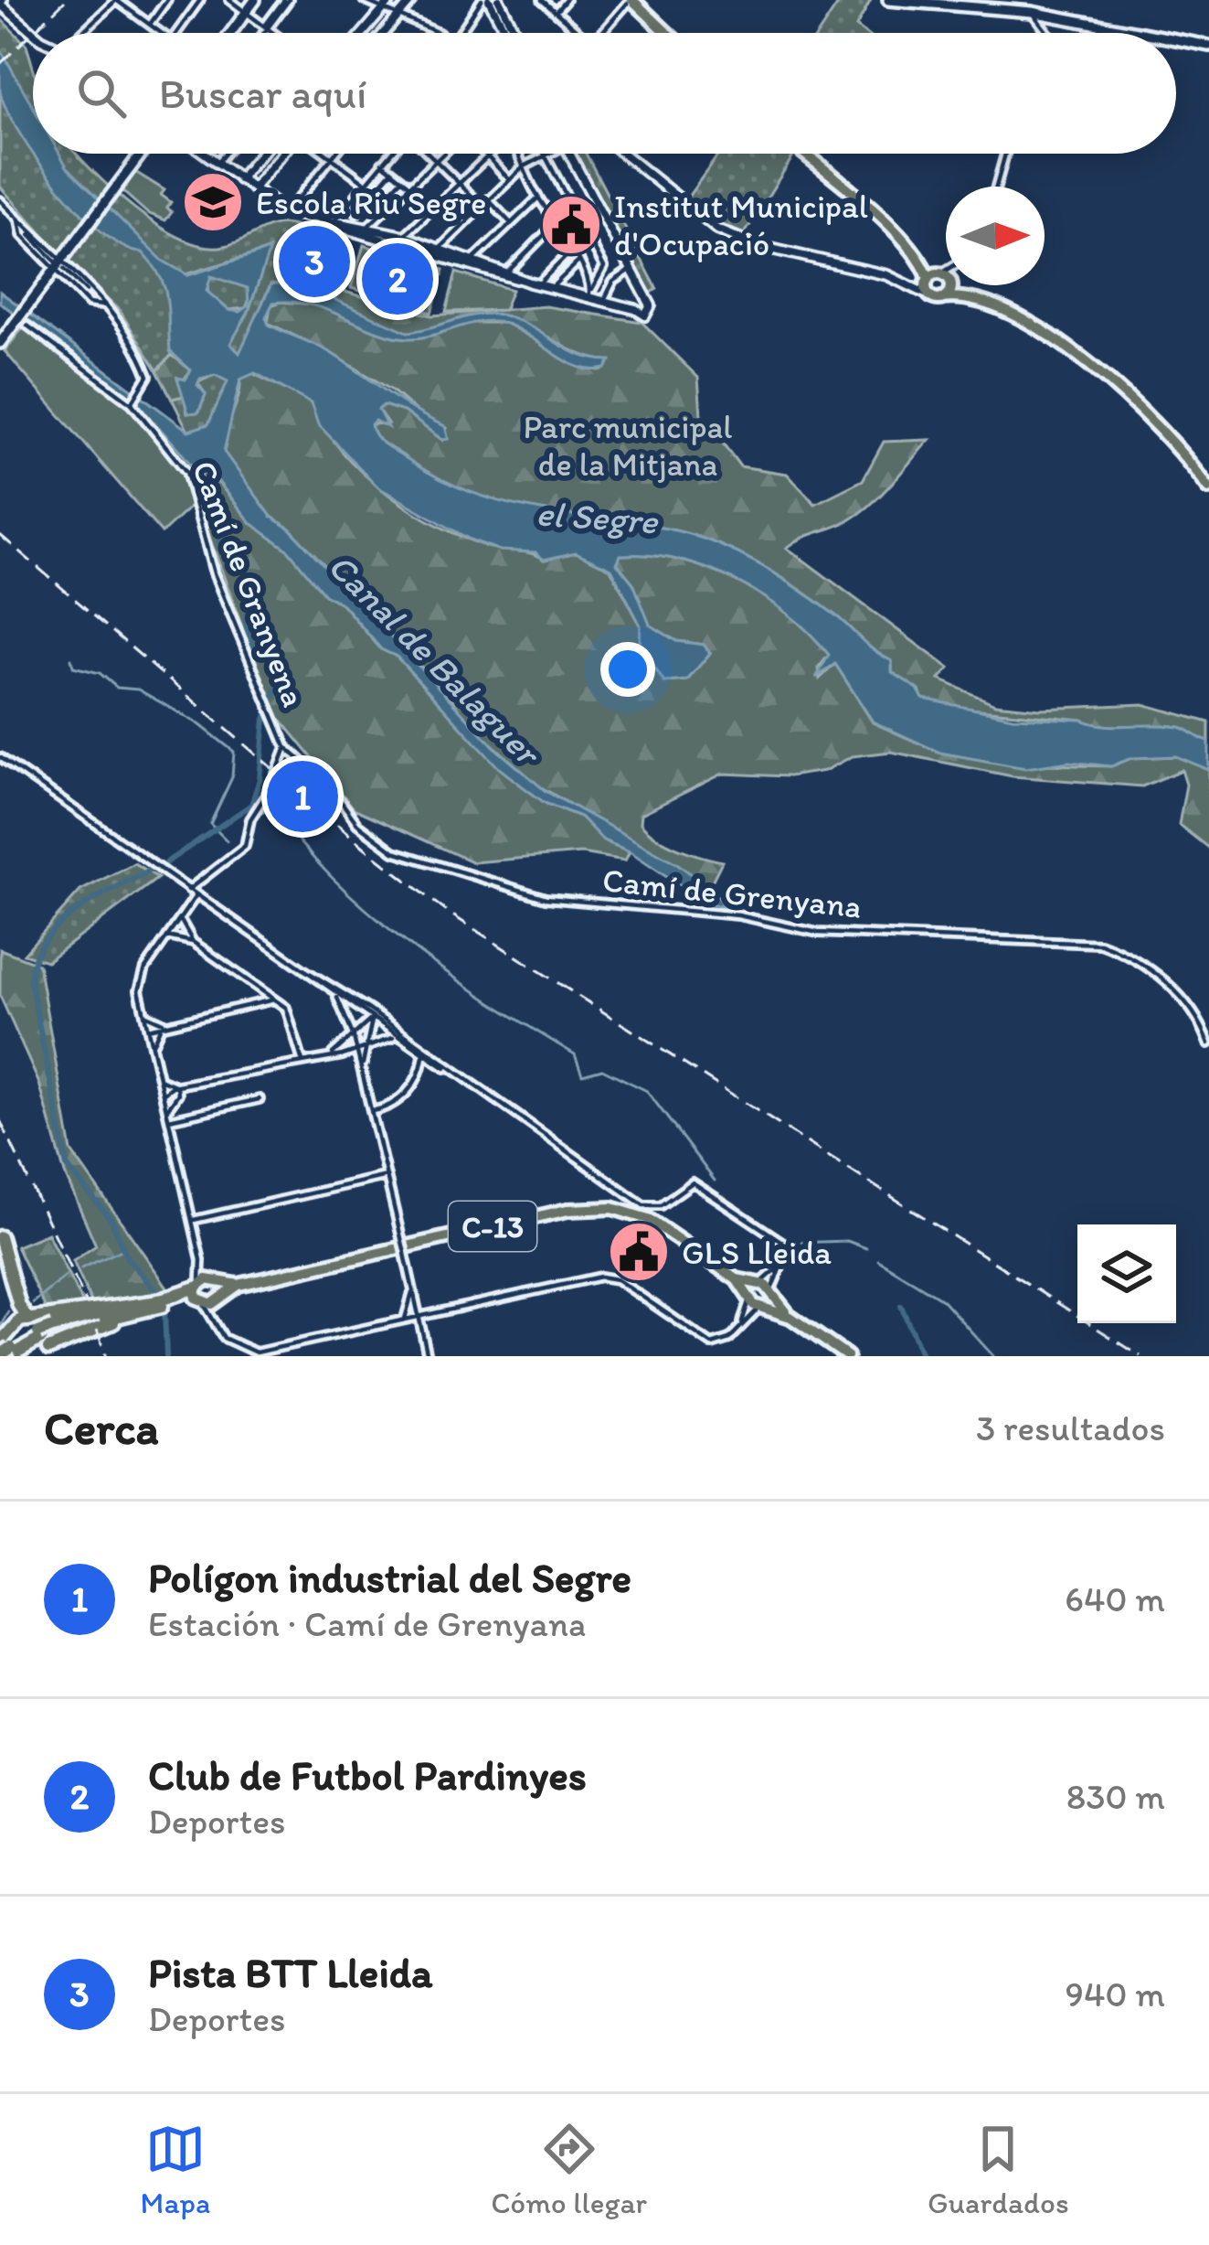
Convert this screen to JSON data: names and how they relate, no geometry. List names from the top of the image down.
{
  "streets": {
    "main road": ["C-13"],
    "street": ["Camí de Granyena", "Camí de Grenyana"]
  },
  "crossings": [
    ["Camí de Granyena", "Camí de Grenyana"]
  ],
  "water": ["el Segre", "Canal de Balaguer"],
  "parks": ["Parc municipal de la Mitjana"],
  "places": {
    "school or university": ["Escola Riu Segre"],
    "public building": ["Institut Municipal d'Ocupació", "GLS Lleida"]
  },
  "north": "right",
  "page": {
    "search": "Buscar aquí",
    "pins": ["3", "2", "1"],
    "heading": ["Cerca", "3 resultados"],
    "list": [
      {
        "mark": "1",
        "name": "Polígon industrial del Segre",
        "note": "Estación · Camí de Grenyana",
        "value": "640 m"
      },
      {
        "mark": "2",
        "name": "Club de Futbol Pardinyes",
        "note": "Deportes",
        "value": "830 m"
      },
      {
        "mark": "3",
        "name": "Pista BTT Lleida",
        "note": "Deportes",
        "value": "940 m"
      }
    ],
    "nav": ["Mapa", "Cómo llegar", "Guardados"]
  }
}
